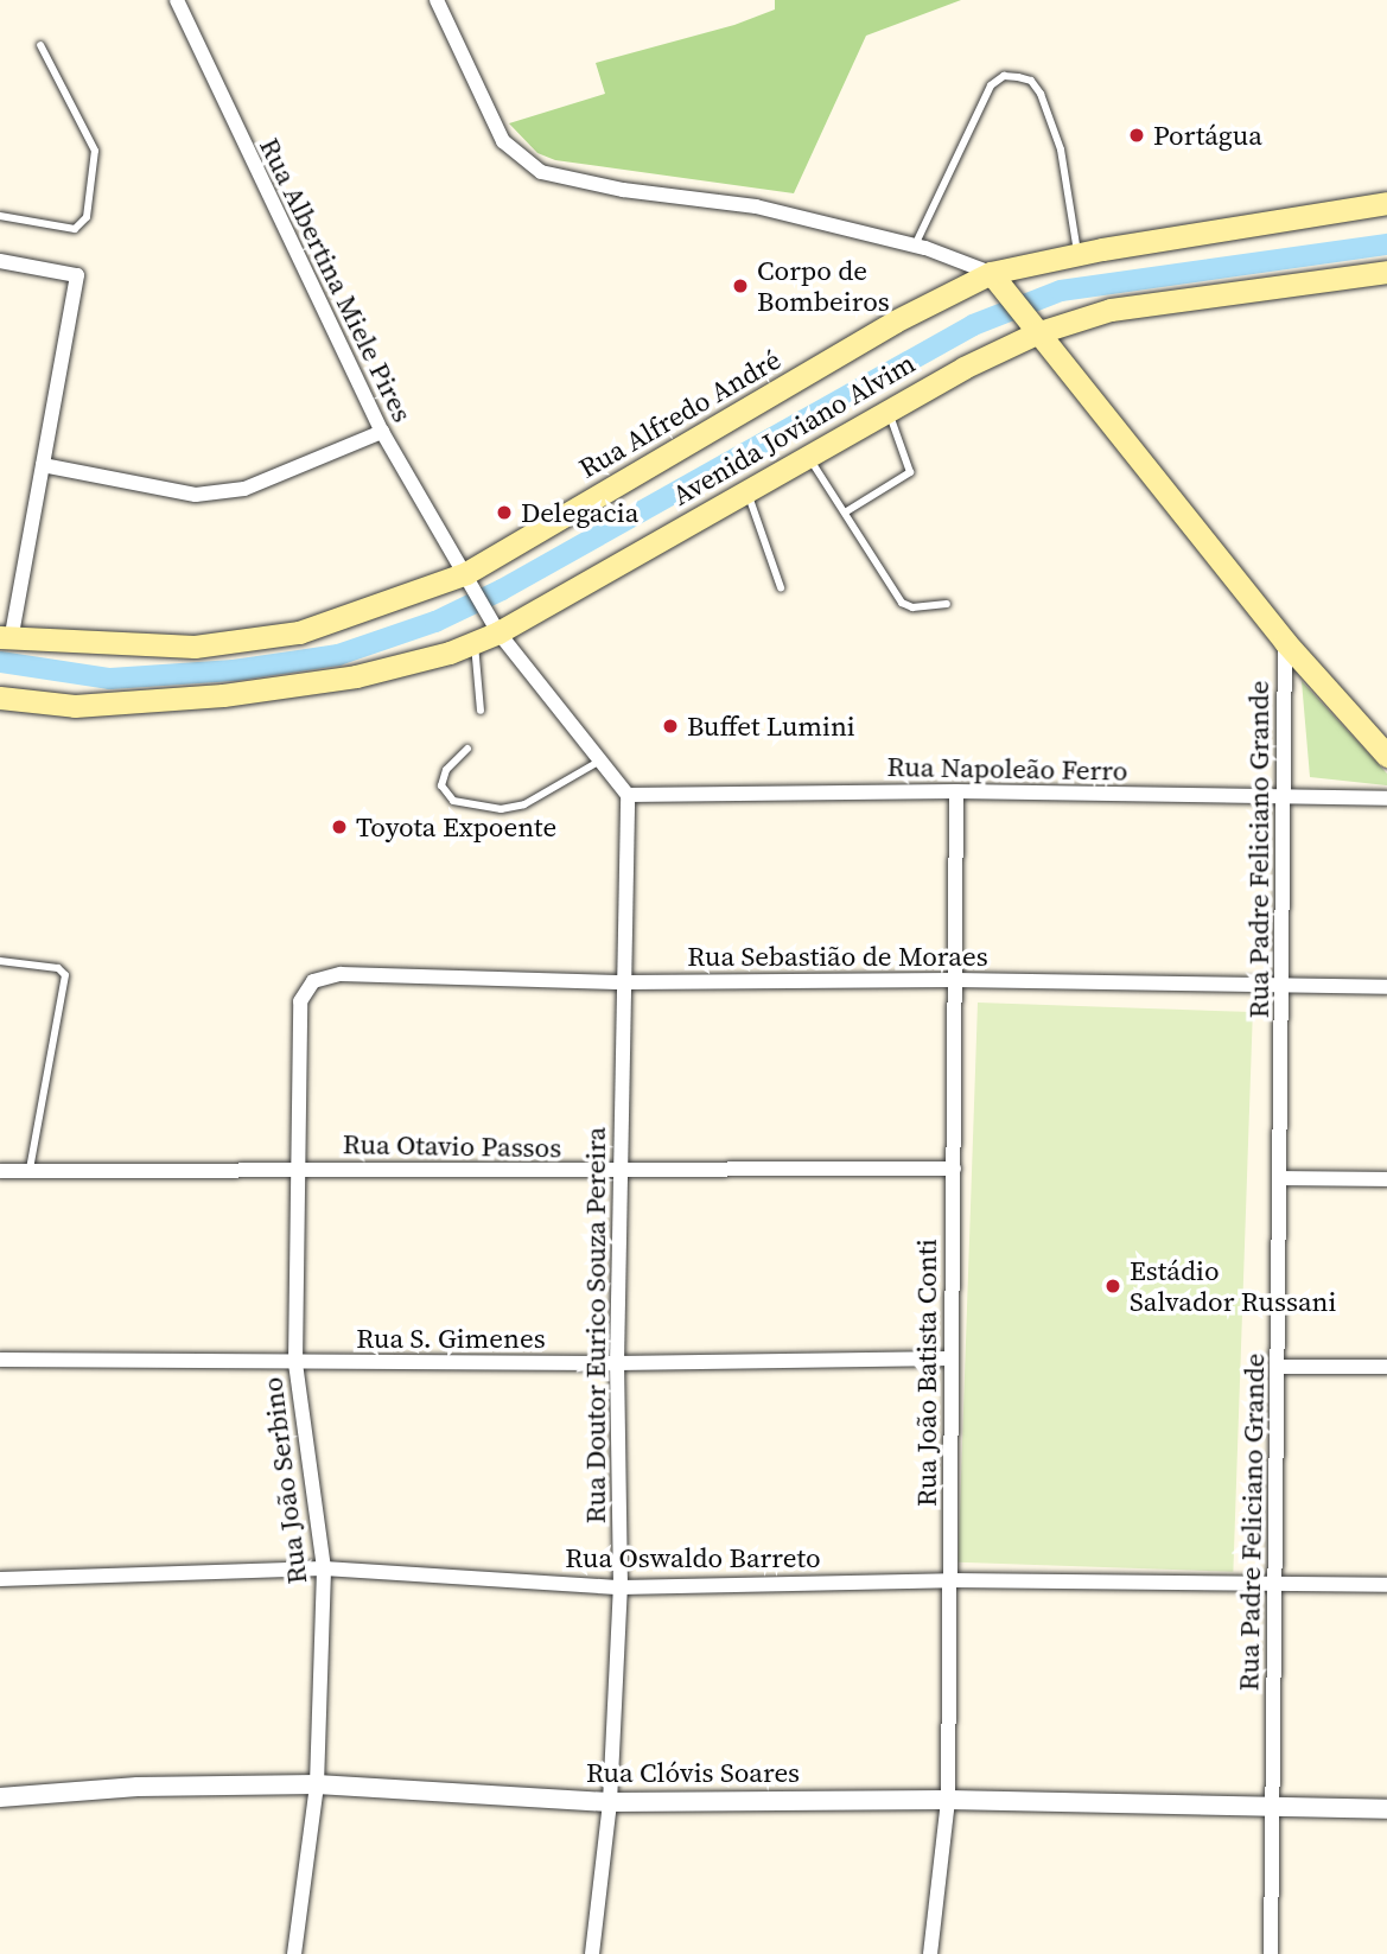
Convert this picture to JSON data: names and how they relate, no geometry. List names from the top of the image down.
{
  "streets": {
    "main road": ["Rua Alfredo André", "Avenida Joviano Alvim"],
    "street": [
      "Rua Albertina Miele Pires",
      "Rua Napoleão Ferro",
      "Rua Padre Feliciano Grande",
      "Rua Sebastião de Moraes",
      "Rua Otavio Passos",
      "Rua Doutor Eurico Souza Pereira",
      "Rua S. Gimenes",
      "Rua João Batista Conti",
      "Rua João Serbino",
      "Rua Oswaldo Barreto",
      "Rua Clóvis Soares"
    ]
  },
  "crossings": [
    ["Rua Albertina Miele Pires", "Rua Alfredo André"],
    ["Rua Albertina Miele Pires", "Avenida Joviano Alvim"],
    ["Rua Albertina Miele Pires", "Rua Napoleão Ferro"],
    ["Rua Albertina Miele Pires", "Rua Doutor Eurico Souza Pereira"],
    ["Rua Napoleão Ferro", "Rua Padre Feliciano Grande"],
    ["Rua Napoleão Ferro", "Rua Doutor Eurico Souza Pereira"],
    ["Rua Napoleão Ferro", "Rua João Batista Conti"],
    ["Rua Padre Feliciano Grande", "Rua Sebastião de Moraes"],
    ["Rua Padre Feliciano Grande", "Rua Oswaldo Barreto"],
    ["Rua Padre Feliciano Grande", "Rua Clóvis Soares"],
    ["Rua Sebastião de Moraes", "Rua Doutor Eurico Souza Pereira"],
    ["Rua Sebastião de Moraes", "Rua João Batista Conti"],
    ["Rua Sebastião de Moraes", "Rua João Serbino"],
    ["Rua Otavio Passos", "Rua Doutor Eurico Souza Pereira"],
    ["Rua Otavio Passos", "Rua João Batista Conti"],
    ["Rua Otavio Passos", "Rua João Serbino"],
    ["Rua Doutor Eurico Souza Pereira", "Rua S. Gimenes"],
    ["Rua Doutor Eurico Souza Pereira", "Rua Oswaldo Barreto"],
    ["Rua Doutor Eurico Souza Pereira", "Rua Clóvis Soares"],
    ["Rua S. Gimenes", "Rua João Batista Conti"],
    ["Rua S. Gimenes", "Rua João Serbino"],
    ["Rua João Batista Conti", "Rua Oswaldo Barreto"],
    ["Rua João Batista Conti", "Rua Clóvis Soares"],
    ["Rua João Serbino", "Rua Oswaldo Barreto"],
    ["Rua João Serbino", "Rua Clóvis Soares"]
  ],
  "places": [
    "Portágua",
    "Corpo de Bombeiros",
    "Delegacia",
    "Buffet Lumini",
    "Toyota Expoente",
    "Estádio Salvador Russani"
  ]
}
